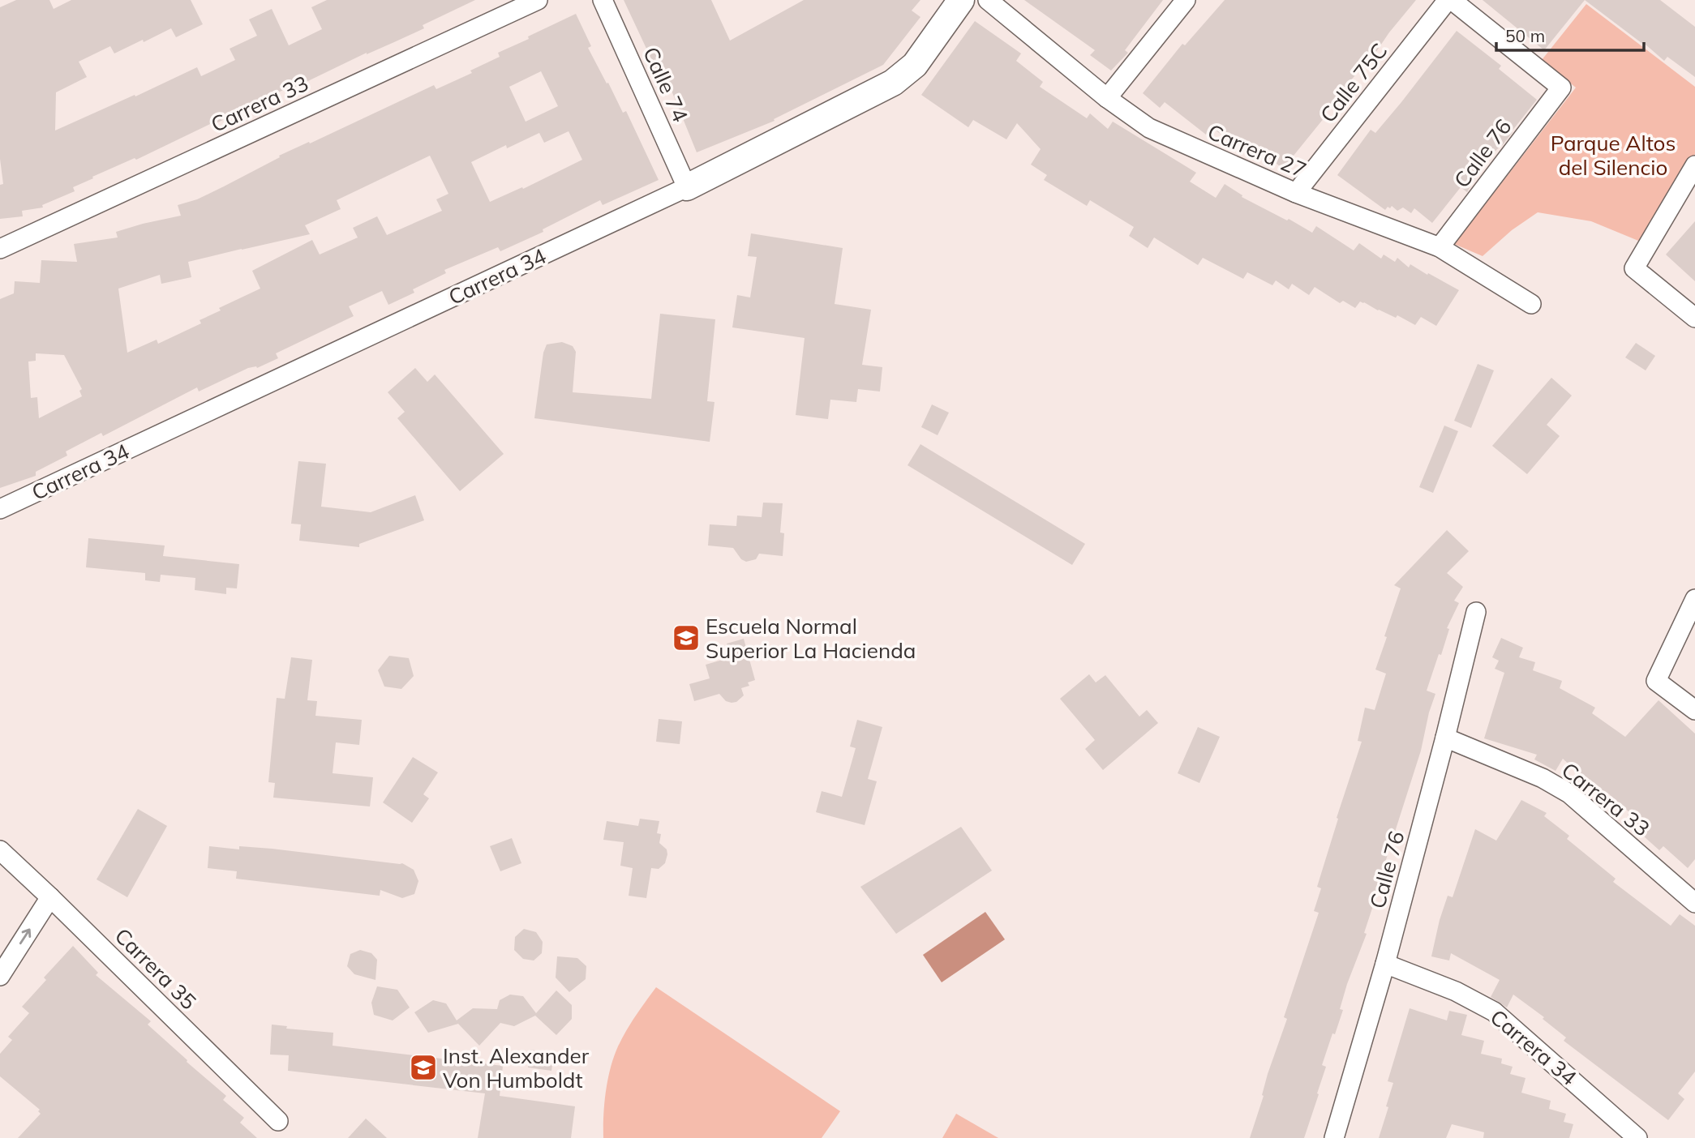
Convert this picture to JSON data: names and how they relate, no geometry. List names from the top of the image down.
{
  "streets": {
    "street": [
      "Calle 75C",
      "Calle 74",
      "Carrera 33",
      "Carrera 27",
      "Calle 76",
      "Carrera 34",
      "Carrera 35"
    ]
  },
  "crossings": [
    ["Calle 75C", "Carrera 27"],
    ["Calle 74", "Carrera 34"],
    ["Carrera 33", "Calle 76"],
    ["Carrera 27", "Calle 76"],
    ["Calle 76", "Carrera 34"]
  ],
  "parks": ["Parque Altos del Silencio"],
  "places": {
    "school or university": ["Escuela Normal Superior La Hacienda", "Inst. Alexander Von Humboldt"]
  },
  "scale_bar": "50 m"
}
